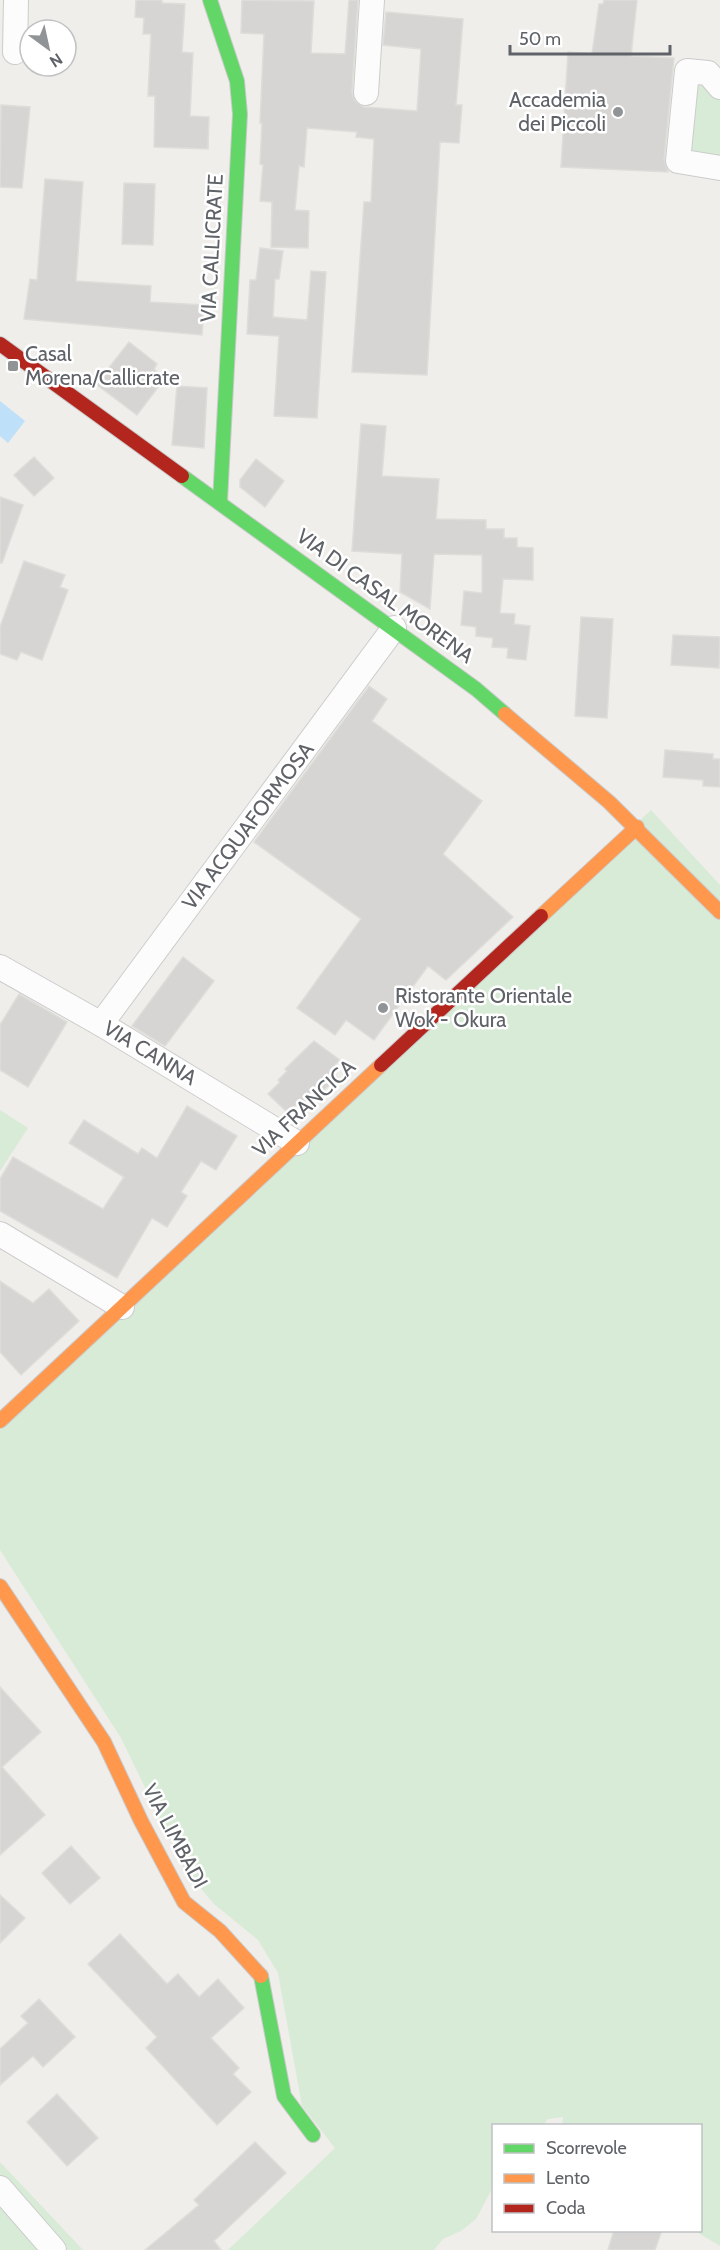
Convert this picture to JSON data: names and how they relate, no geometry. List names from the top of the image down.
{
  "streets": {
    "street": [
      "VIA CALLICRATE",
      "VIA DI CASAL MORENA",
      "VIA ACQUAFORMOSA",
      "VIA CANNA",
      "VIA FRANCICA",
      "VIA LIMBADI"
    ]
  },
  "crossings": [
    ["VIA CALLICRATE", "VIA DI CASAL MORENA"],
    ["VIA DI CASAL MORENA", "VIA ACQUAFORMOSA"],
    ["VIA DI CASAL MORENA", "VIA FRANCICA"],
    ["VIA ACQUAFORMOSA", "VIA CANNA"],
    ["VIA CANNA", "VIA FRANCICA"]
  ],
  "places": {
    "other": ["Accademia dei Piccoli", "Ristorante Orientale Wok - Okura"],
    "transit": ["Casal Morena/Callicrate"]
  },
  "legend": ["Scorrevole", "Lento", "Coda"],
  "scale_bar": "50 m",
  "north": "bottom right"
}
